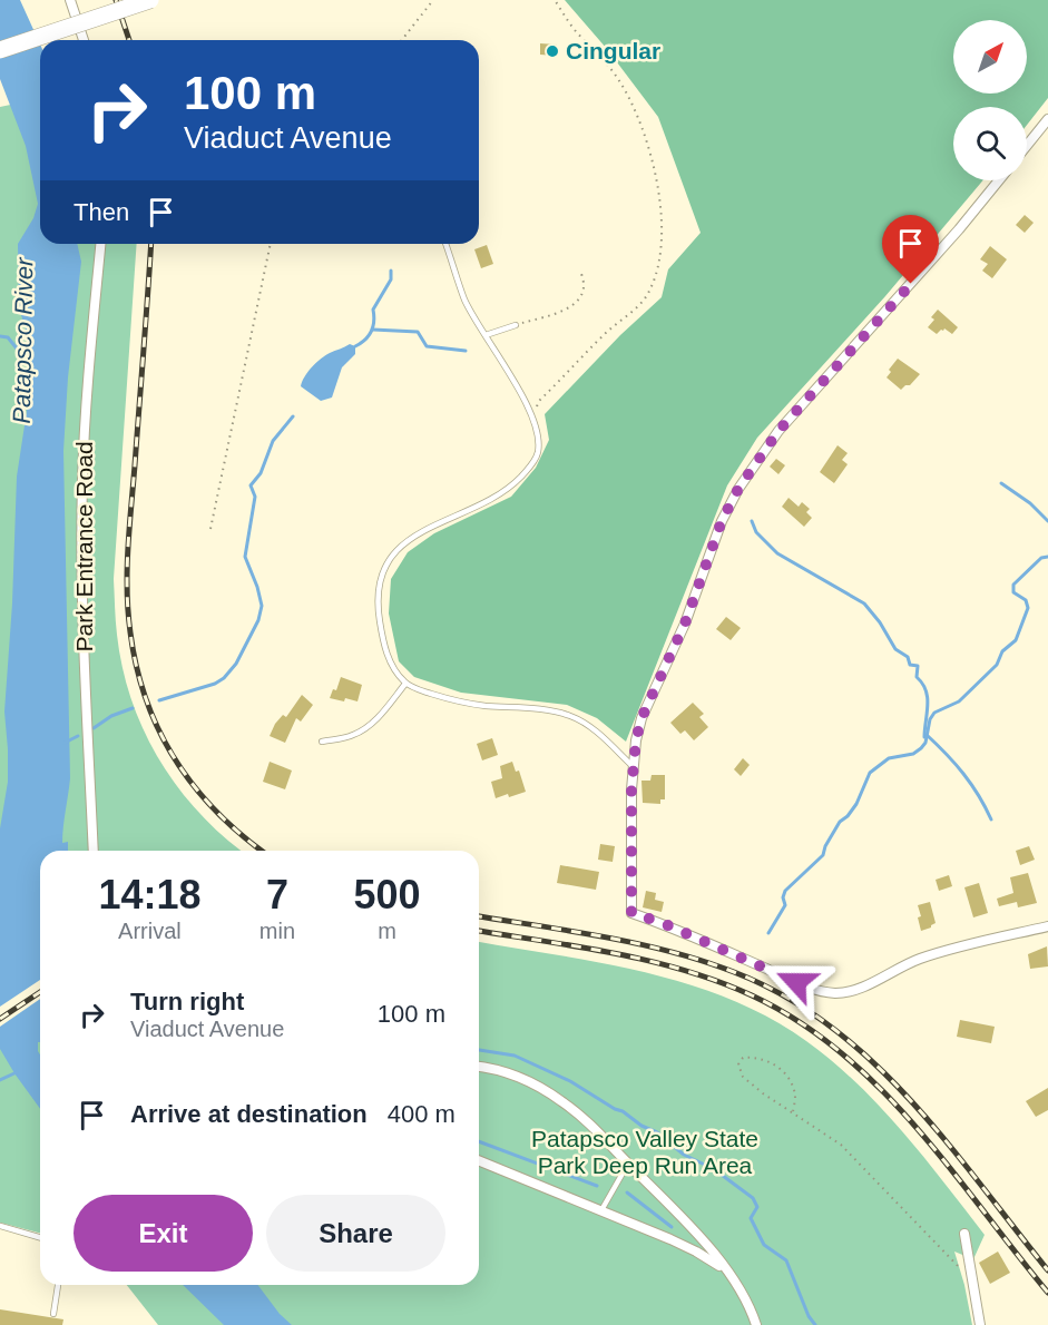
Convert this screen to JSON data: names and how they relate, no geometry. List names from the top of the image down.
{
  "streets": {
    "street": ["Park Entrance Road"]
  },
  "water": ["Patapsco River"],
  "parks": ["Patapsco Valley State Park Deep Run Area"],
  "places": ["Cingular"],
  "north": "top right",
  "page": {
    "turn": ["100 m", "Viaduct Avenue"],
    "then": "Then",
    "eta": [
      "14:18",
      "Arrival",
      "7",
      "min",
      "500",
      "m"
    ],
    "list": [
      {
        "name": "Turn right",
        "note": "Viaduct Avenue",
        "value": "100 m"
      },
      {
        "name": "Arrive at destination",
        "value": "400 m"
      }
    ],
    "buttons": ["Exit", "Share"]
  }
}
